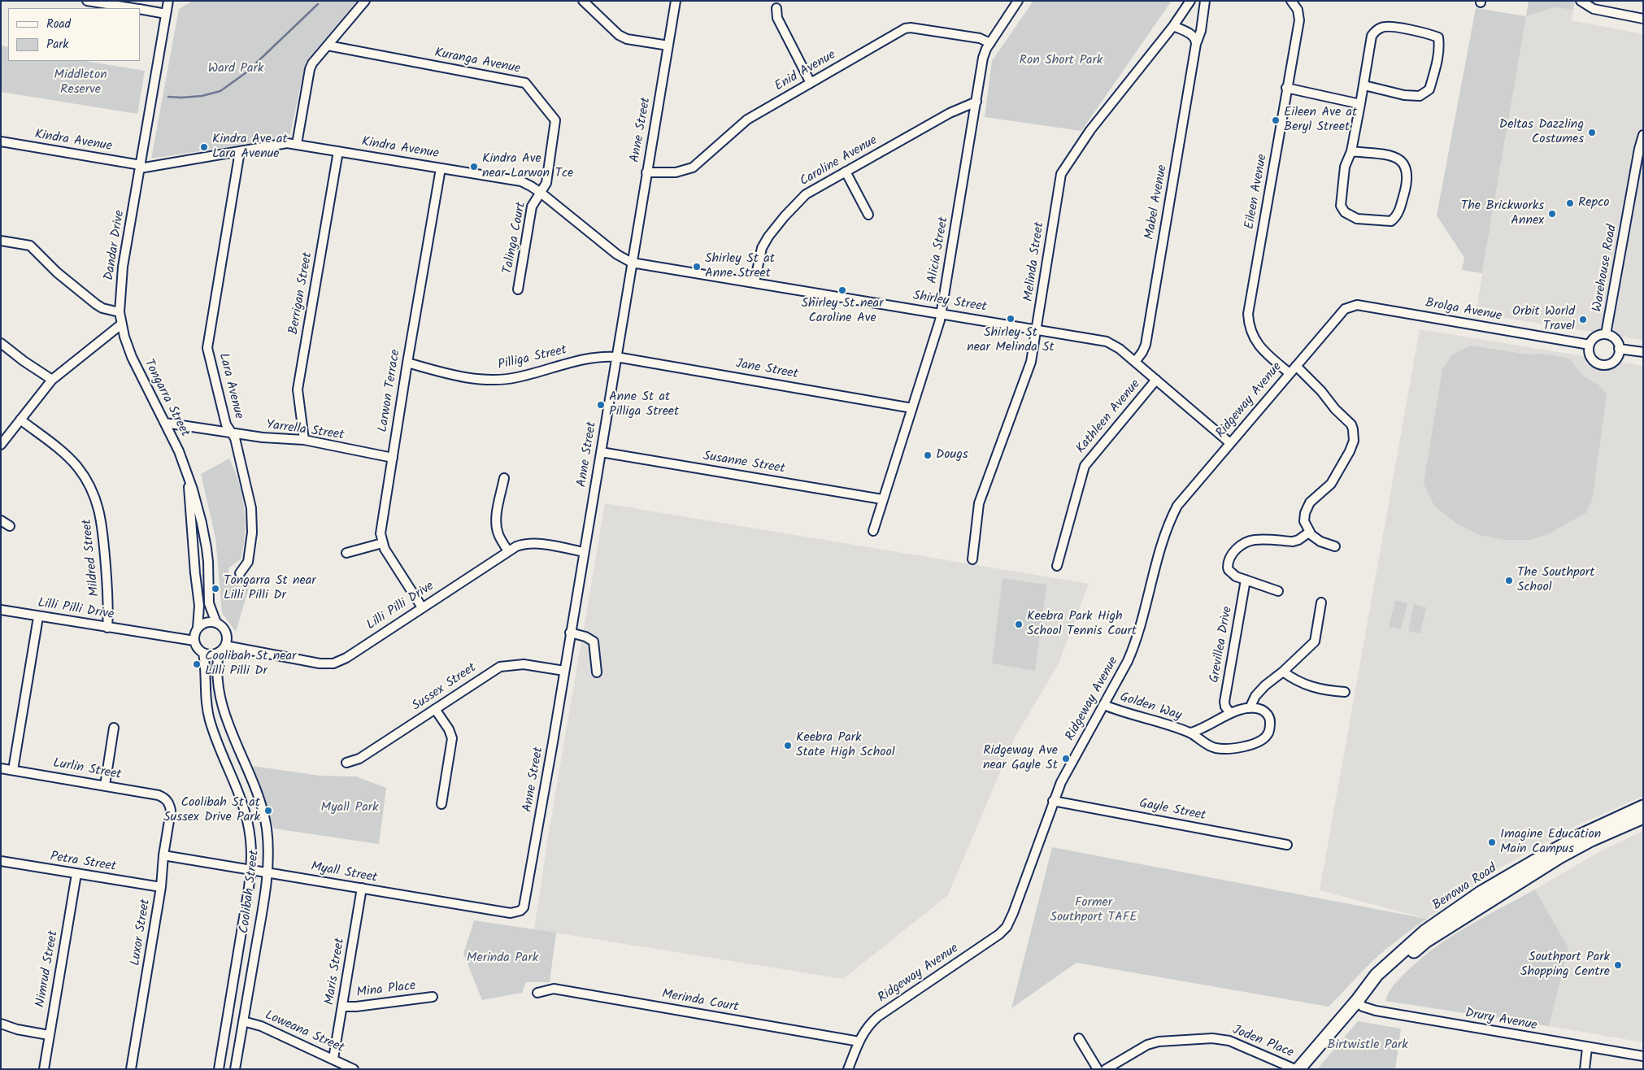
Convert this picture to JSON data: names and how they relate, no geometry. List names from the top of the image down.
{
  "streets": {
    "main road": ["Benowa Road"],
    "street": [
      "Kuranga Avenue",
      "Enid Avenue",
      "Anne Street",
      "Kindra Avenue",
      "Caroline Avenue",
      "Eileen Avenue",
      "Mabel Avenue",
      "Talinga Court",
      "Dandar Drive",
      "Alicia Street",
      "Melinda Street",
      "Warehouse Road",
      "Berrigan Street",
      "Shirley Street",
      "Brolga Avenue",
      "Pilliga Street",
      "Jane Street",
      "Lara Avenue",
      "Larwon Terrace",
      "Tongarra Street",
      "Ridgeway Avenue",
      "Kathleen Avenue",
      "Yarrella Street",
      "Susanne Street",
      "Mildred Street",
      "Lilli Pilli Drive",
      "Grevillea Drive",
      "Sussex Street",
      "Golden Way",
      "Lurlin Street",
      "Gayle Street",
      "Petra Street",
      "Myall Street",
      "Coolibah Street",
      "Luxor Street",
      "Nimrud Street",
      "Maris Street",
      "Mina Place",
      "Merinda Court",
      "Drury Avenue",
      "Loweana Street",
      "Joden Place"
    ]
  },
  "crossings": [
    ["Kuranga Avenue", "Kindra Avenue"],
    ["Kuranga Avenue", "Talinga Court"],
    ["Enid Avenue", "Anne Street"],
    ["Enid Avenue", "Alicia Street"],
    ["Anne Street", "Kindra Avenue"],
    ["Anne Street", "Shirley Street"],
    ["Anne Street", "Pilliga Street"],
    ["Anne Street", "Jane Street"],
    ["Anne Street", "Susanne Street"],
    ["Anne Street", "Lilli Pilli Drive"],
    ["Anne Street", "Sussex Street"],
    ["Anne Street", "Myall Street"],
    ["Kindra Avenue", "Talinga Court"],
    ["Kindra Avenue", "Dandar Drive"],
    ["Kindra Avenue", "Berrigan Street"],
    ["Kindra Avenue", "Shirley Street"],
    ["Kindra Avenue", "Lara Avenue"],
    ["Kindra Avenue", "Larwon Terrace"],
    ["Caroline Avenue", "Alicia Street"],
    ["Caroline Avenue", "Shirley Street"],
    ["Eileen Avenue", "Ridgeway Avenue"],
    ["Mabel Avenue", "Shirley Street"],
    ["Dandar Drive", "Tongarra Street"],
    ["Alicia Street", "Shirley Street"],
    ["Alicia Street", "Jane Street"],
    ["Alicia Street", "Susanne Street"],
    ["Melinda Street", "Shirley Street"],
    ["Warehouse Road", "Brolga Avenue"],
    ["Berrigan Street", "Yarrella Street"],
    ["Shirley Street", "Ridgeway Avenue"],
    ["Shirley Street", "Kathleen Avenue"],
    ["Brolga Avenue", "Ridgeway Avenue"],
    ["Pilliga Street", "Jane Street"],
    ["Pilliga Street", "Larwon Terrace"],
    ["Lara Avenue", "Yarrella Street"],
    ["Larwon Terrace", "Yarrella Street"],
    ["Tongarra Street", "Yarrella Street"],
    ["Tongarra Street", "Lilli Pilli Drive"],
    ["Tongarra Street", "Coolibah Street"],
    ["Ridgeway Avenue", "Golden Way"],
    ["Ridgeway Avenue", "Gayle Street"],
    ["Ridgeway Avenue", "Merinda Court"],
    ["Mildred Street", "Lilli Pilli Drive"],
    ["Lilli Pilli Drive", "Coolibah Street"],
    ["Grevillea Drive", "Golden Way"],
    ["Lurlin Street", "Luxor Street"],
    ["Petra Street", "Luxor Street"],
    ["Petra Street", "Nimrud Street"],
    ["Myall Street", "Coolibah Street"],
    ["Myall Street", "Luxor Street"],
    ["Myall Street", "Maris Street"],
    ["Benowa Road", "Drury Avenue"],
    ["Benowa Road", "Joden Place"],
    ["Coolibah Street", "Loweana Street"],
    ["Maris Street", "Mina Place"],
    ["Maris Street", "Loweana Street"]
  ],
  "parks": [
    "Ron Short Park",
    "Ward Park",
    "Middleton Reserve",
    "Myall Park",
    "Former Southport TAFE",
    "Merinda Park",
    "Birtwistle Park"
  ],
  "places": [
    "Eileen Ave at Beryl Street",
    "Deltas Dazzling Costumes",
    "Kindra Ave at Lara Avenue",
    "Kindra Ave near Larwon Tce",
    "Repco",
    "The Brickworks Annex",
    "Shirley St at Anne Street",
    "Shirley St near Caroline Ave",
    "Shirley St near Melinda St",
    "Orbit World Travel",
    "Anne St at Pilliga Street",
    "Dougs",
    "The Southport School",
    "Tongarra St near Lilli Pilli Dr",
    "Keebra Park High School Tennis Court",
    "Coolibah St near Lilli Pilli Dr",
    "Keebra Park State High School",
    "Ridgeway Ave near Gayle St",
    "Coolibah St at Sussex Drive Park",
    "Imagine Education Main Campus",
    "Southport Park Shopping Centre"
  ],
  "legend": ["Road", "Park"]
}
